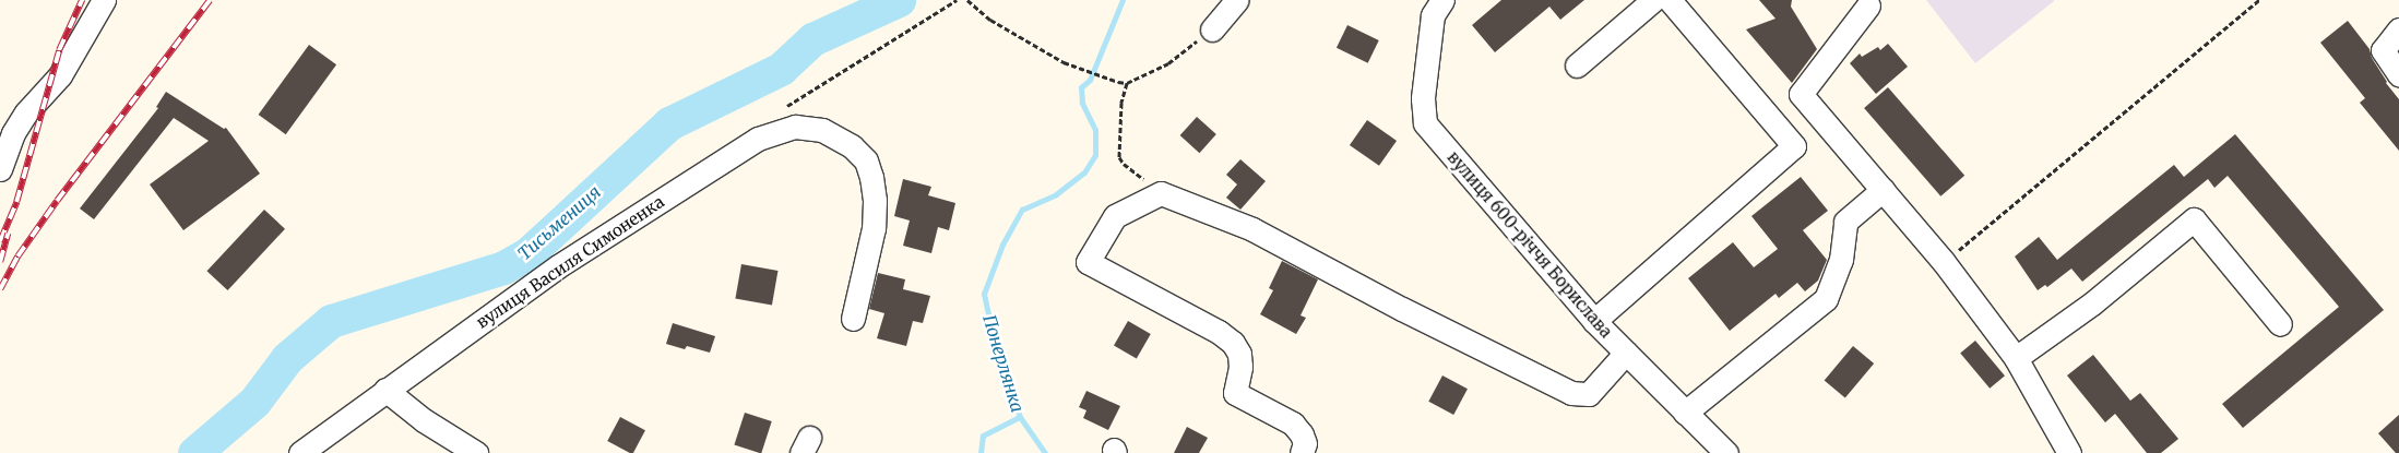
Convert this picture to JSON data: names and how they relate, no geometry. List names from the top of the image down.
{
  "streets": {
    "street": ["вулиця 600-річчя Борислава", "вулиця Василя Симоненка"]
  },
  "water": ["Тисьмениця", "Понерлянка"]
}
